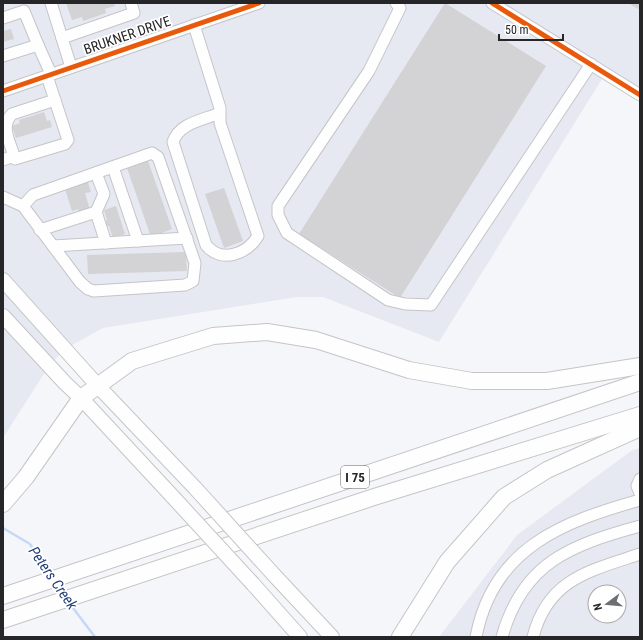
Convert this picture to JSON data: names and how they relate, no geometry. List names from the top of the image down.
{
  "streets": {
    "highway": ["I 75"],
    "street": ["BRUKNER DRIVE"]
  },
  "water": ["Peters Creek"],
  "scale_bar": "50 m",
  "north": "left"
}
